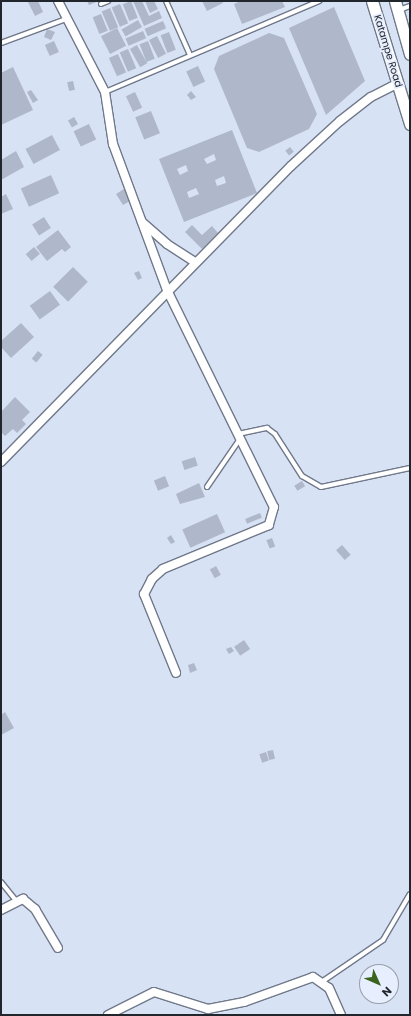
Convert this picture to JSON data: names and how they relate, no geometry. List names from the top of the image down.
{
  "streets": {
    "main road": ["Katampe Road"]
  },
  "north": "bottom right"
}
